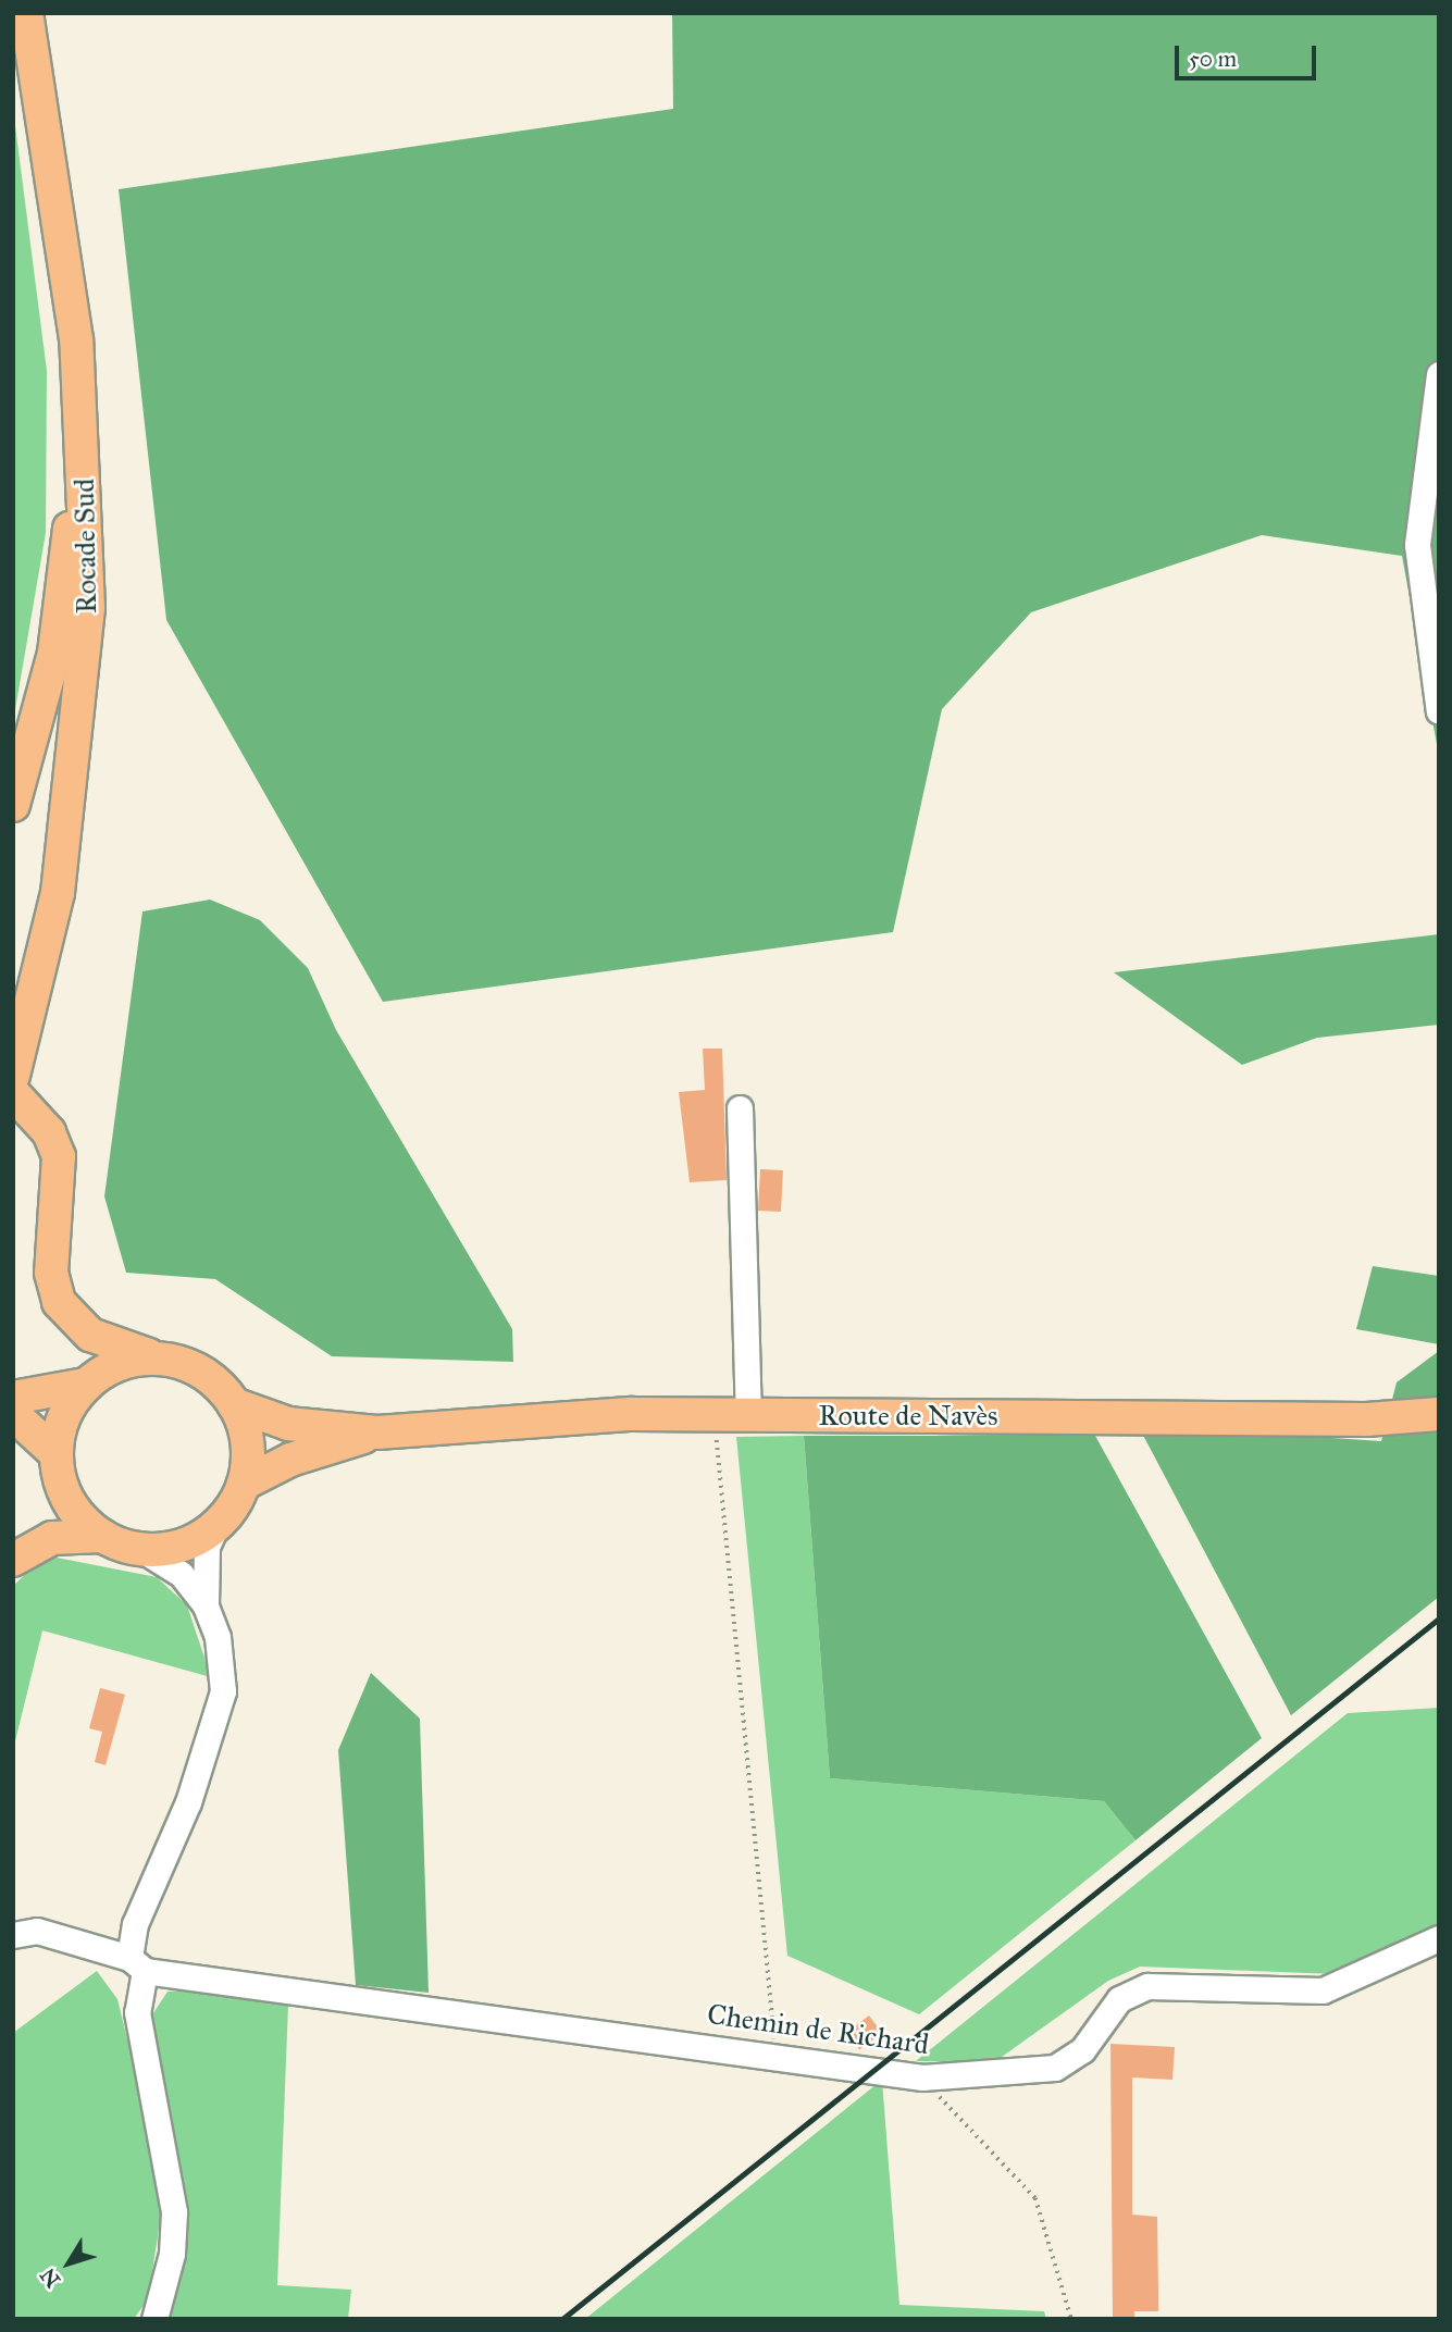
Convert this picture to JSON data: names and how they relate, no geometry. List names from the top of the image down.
{
  "streets": {
    "main road": ["Rocade Sud", "Route de Navès"],
    "street": ["Chemin de Richard"]
  },
  "scale_bar": "50 m",
  "north": "bottom left"
}
